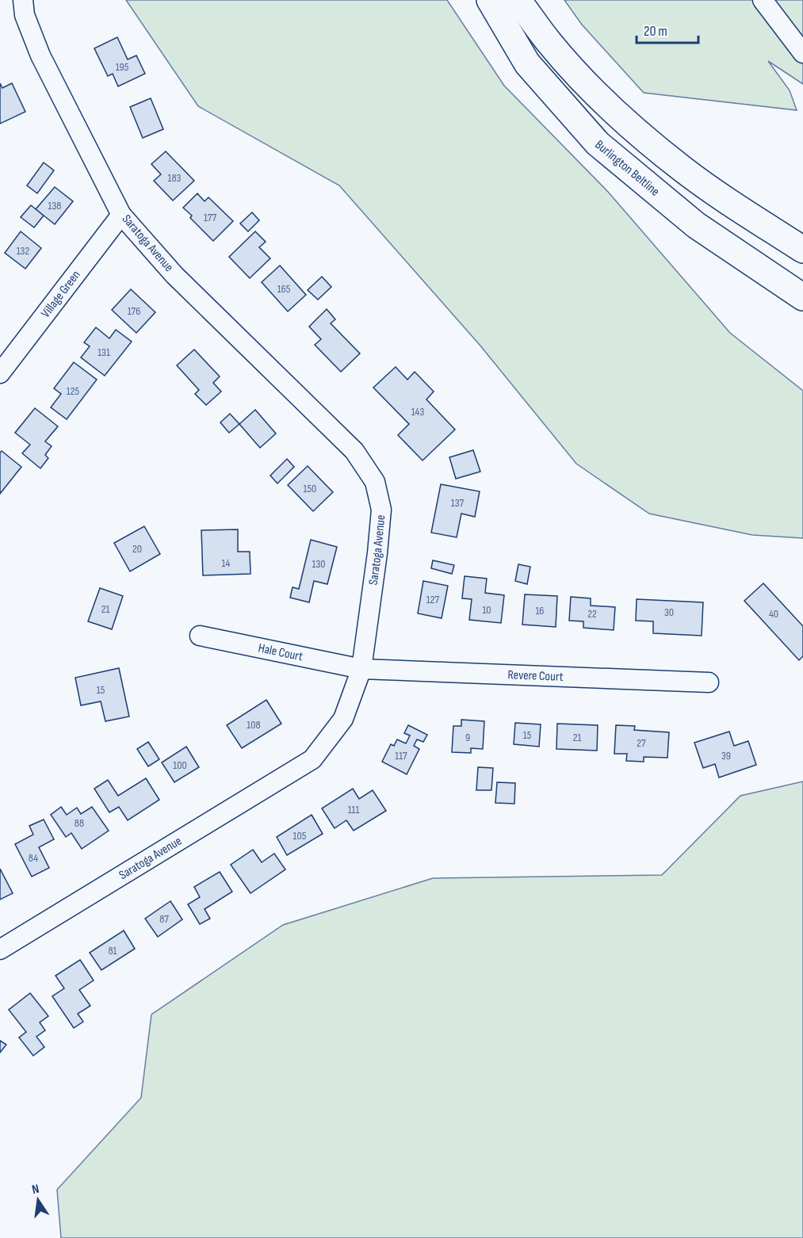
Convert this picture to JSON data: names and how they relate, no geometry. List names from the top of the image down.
{
  "streets": {
    "main road": ["Burlington Beltline"],
    "street": [
      "Saratoga Avenue",
      "Village Green",
      "Hale Court",
      "Revere Court"
    ]
  },
  "crossings": [
    ["Saratoga Avenue", "Village Green"],
    ["Saratoga Avenue", "Hale Court"],
    ["Saratoga Avenue", "Revere Court"],
    ["Hale Court", "Revere Court"]
  ],
  "house_numbers": [
    "195",
    "183",
    "138",
    "177",
    "132",
    "165",
    "176",
    "131",
    "125",
    "143",
    "150",
    "137",
    "20",
    "14",
    "130",
    "127",
    "21",
    "10",
    "16",
    "30",
    "22",
    "40",
    "15",
    "108",
    "15",
    "9",
    "21",
    "27",
    "117",
    "39",
    "100",
    "111",
    "88",
    "105",
    "84",
    "87",
    "81"
  ],
  "scale_bar": "20 m",
  "north": "top"
}
